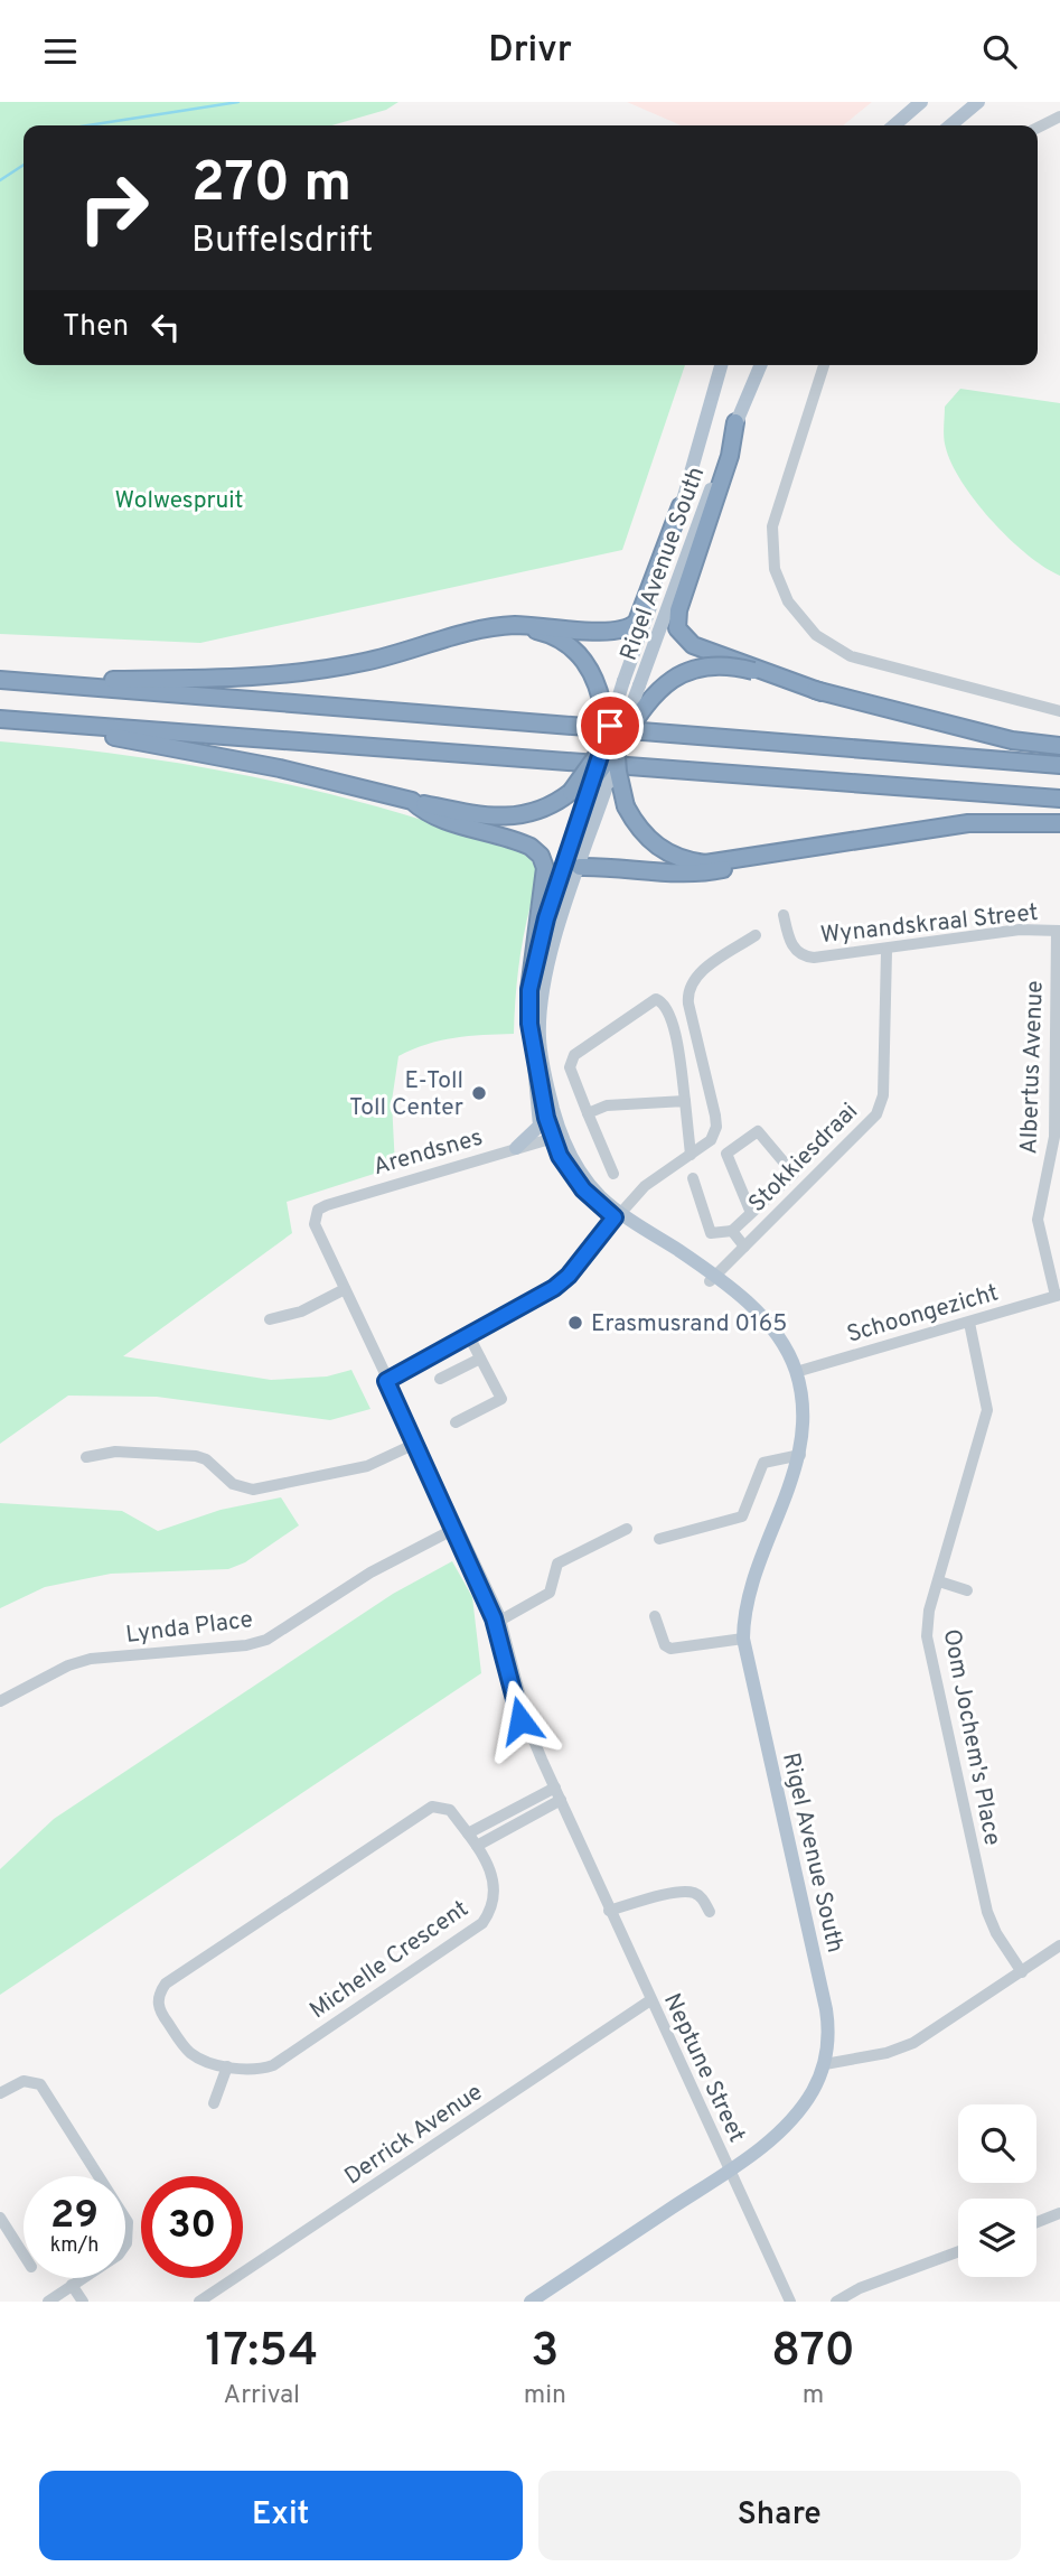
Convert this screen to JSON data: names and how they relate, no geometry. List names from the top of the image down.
{
  "streets": {
    "main road": ["Rigel Avenue South"],
    "street": [
      "Wynandskraal Street",
      "Albertus Avenue",
      "Arendsnes",
      "Stokkiesdraai",
      "Schoongezicht",
      "Lynda Place",
      "Oom Jochem's Place",
      "Michelle Crescent",
      "Neptune Street",
      "Derrick Avenue"
    ]
  },
  "crossings": [
    ["Rigel Avenue South", "Arendsnes"],
    ["Rigel Avenue South", "Stokkiesdraai"],
    ["Rigel Avenue South", "Schoongezicht"],
    ["Rigel Avenue South", "Neptune Street"],
    ["Wynandskraal Street", "Albertus Avenue"],
    ["Wynandskraal Street", "Stokkiesdraai"],
    ["Albertus Avenue", "Schoongezicht"],
    ["Arendsnes", "Neptune Street"],
    ["Schoongezicht", "Oom Jochem's Place"],
    ["Lynda Place", "Neptune Street"],
    ["Neptune Street", "Derrick Avenue"]
  ],
  "parks": ["Wolwespruit"],
  "places": ["E-Toll Toll Center", "Erasmusrand 0165"],
  "page": {
    "header": "Drivr",
    "turn": ["270 m", "Buffelsdrift"],
    "then": "Then",
    "speed": "29 km/h",
    "limit": "30",
    "eta": [
      "17:54",
      "Arrival",
      "3",
      "min",
      "870",
      "m"
    ],
    "buttons": ["Exit", "Share"]
  }
}
